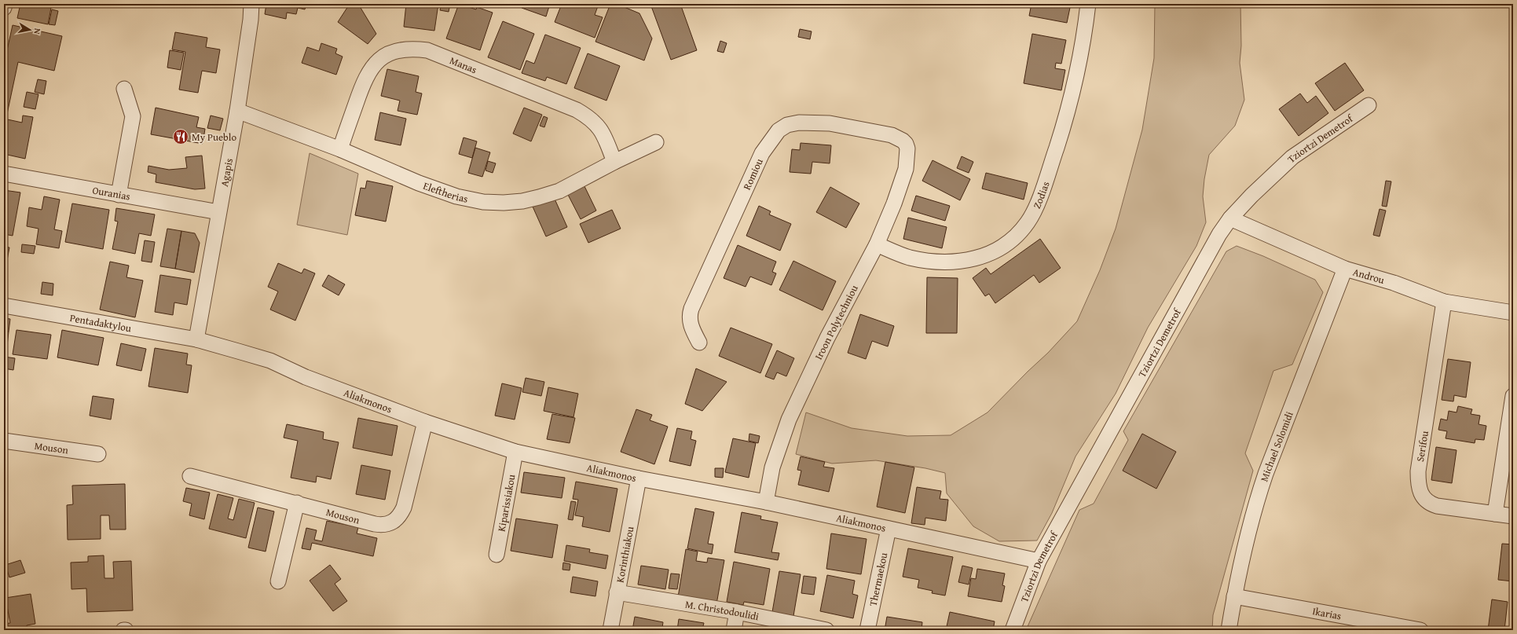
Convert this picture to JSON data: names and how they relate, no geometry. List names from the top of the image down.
{
  "streets": {
    "street": [
      "Manas",
      "Tziortzi Demetrof",
      "Agapis",
      "Romiou",
      "Eleftherias",
      "Ouranias",
      "Zodias",
      "Androu",
      "Iroon Polytechniou",
      "Pentadaktylou",
      "Aliakmonos",
      "Michael Solomidi",
      "Serifou",
      "Mouson",
      "Kiparissiakou",
      "Korinthiakou",
      "Thermaekou",
      "M. Christodoulidi",
      "Ikarias"
    ]
  },
  "crossings": [
    ["Manas", "Eleftherias"],
    ["Tziortzi Demetrof", "Androu"],
    ["Tziortzi Demetrof", "Aliakmonos"],
    ["Agapis", "Eleftherias"],
    ["Agapis", "Ouranias"],
    ["Agapis", "Pentadaktylou"],
    ["Agapis", "Aliakmonos"],
    ["Romiou", "Iroon Polytechniou"],
    ["Zodias", "Iroon Polytechniou"],
    ["Androu", "Michael Solomidi"],
    ["Androu", "Serifou"],
    ["Iroon Polytechniou", "Aliakmonos"],
    ["Pentadaktylou", "Aliakmonos"],
    ["Aliakmonos", "Mouson"],
    ["Aliakmonos", "Kiparissiakou"],
    ["Aliakmonos", "Korinthiakou"],
    ["Aliakmonos", "Thermaekou"],
    ["Michael Solomidi", "Ikarias"],
    ["Korinthiakou", "M. Christodoulidi"]
  ],
  "places": {
    "restaurant": ["My Pueblo"]
  },
  "north": "right"
}
